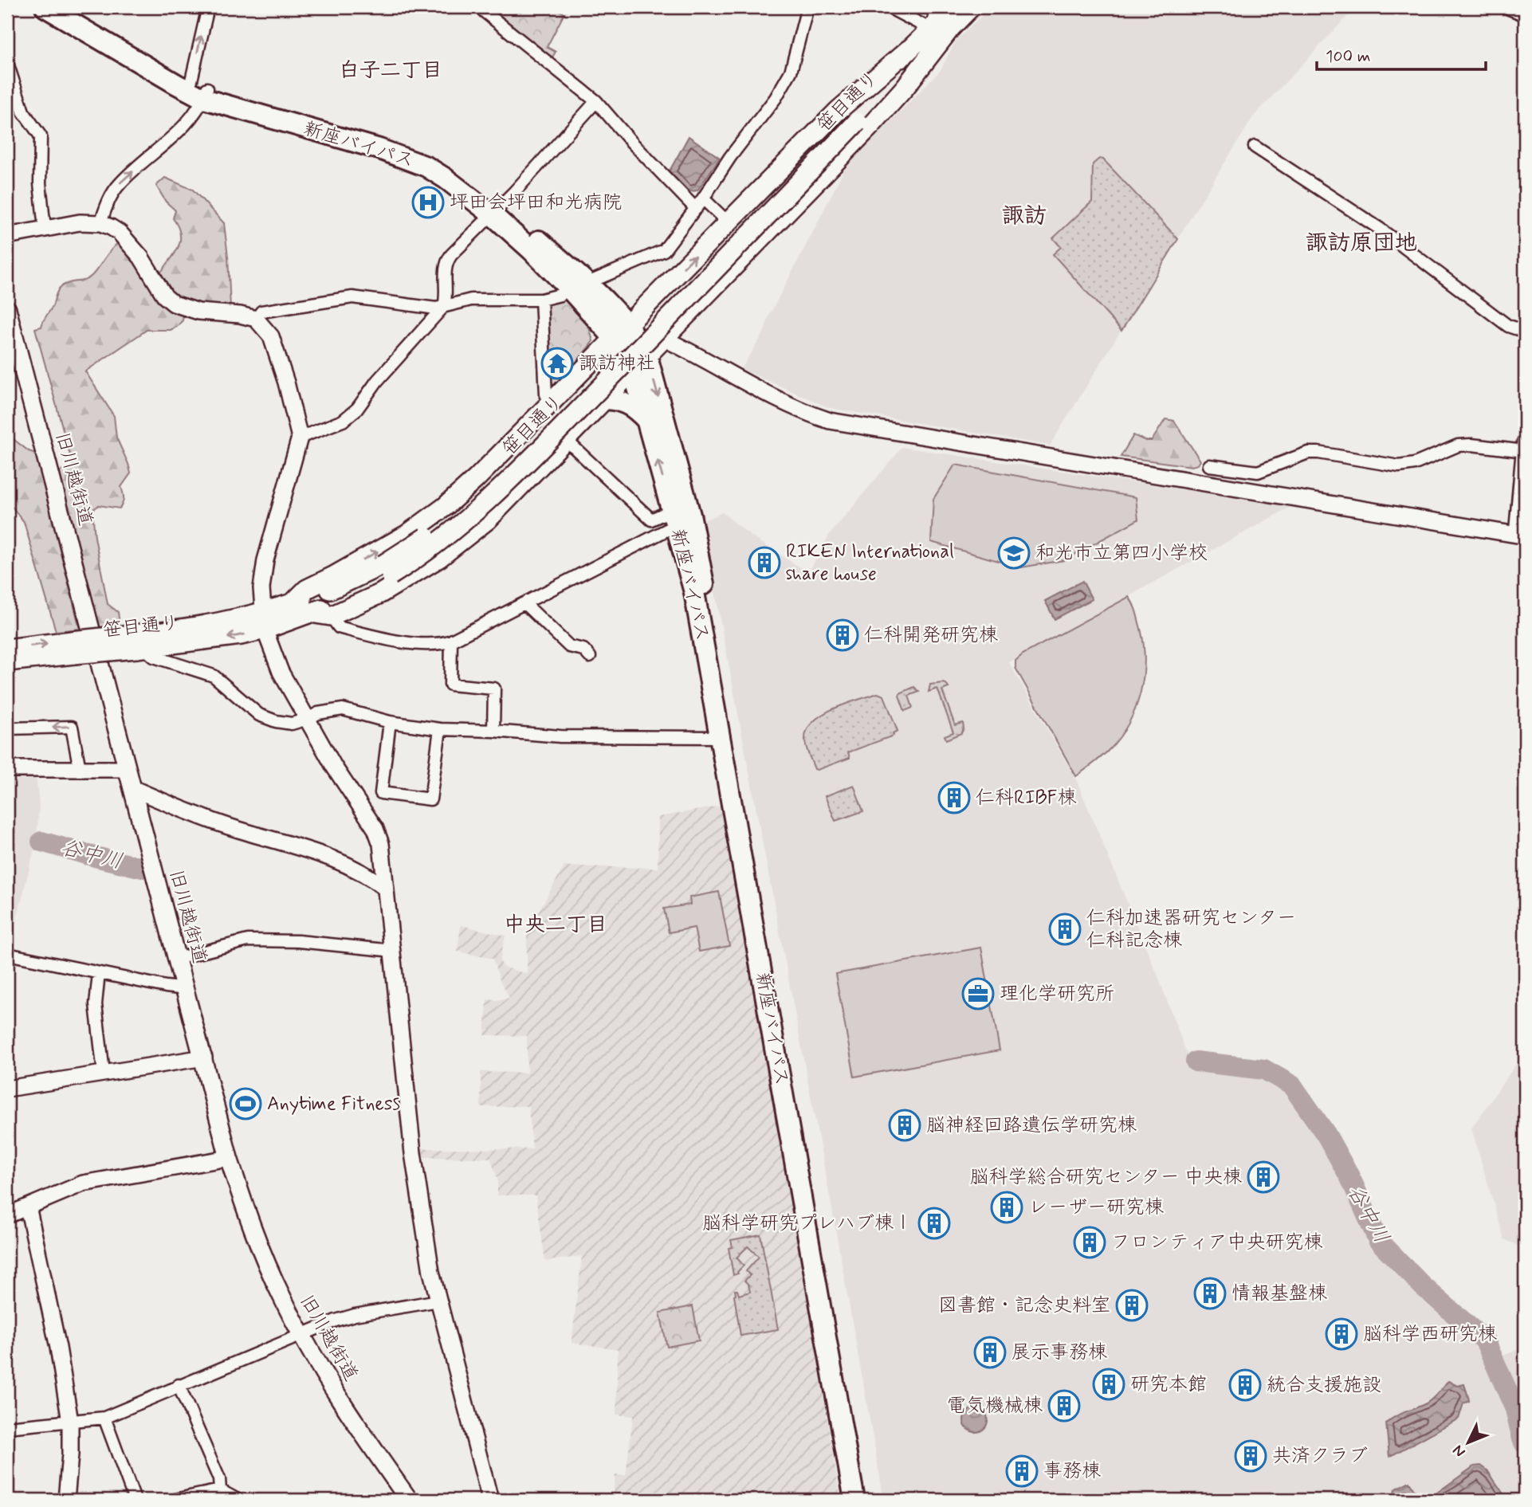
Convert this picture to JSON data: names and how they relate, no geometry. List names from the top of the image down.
{
  "streets": {
    "highway": ["新座バイパス"],
    "main road": ["笹目通り", "旧川越街道"]
  },
  "districts": [
    "白子二丁目",
    "諏訪",
    "諏訪原団地",
    "中央二丁目"
  ],
  "water": ["谷中川"],
  "places": {
    "hospital": ["坪田会坪田和光病院"],
    "temple": ["諏訪神社"],
    "school or university": ["和光市立第四小学校"],
    "building": [
      "RIKEN International share house",
      "仁科開発研究棟",
      "仁科RIBF棟",
      "仁科加速器研究センター 仁科記念棟",
      "脳神経回路遺伝学研究棟",
      "脳科学総合研究センター 中央棟",
      "レーザー研究棟",
      "脳科学研究プレハブ棟Ⅰ",
      "フロンティア中央研究棟",
      "情報基盤棟",
      "図書館・記念史料室",
      "脳科学西研究棟",
      "展示事務棟",
      "研究本館",
      "統合支援施設",
      "電気機械棟",
      "共済クラブ",
      "事務棟"
    ],
    "office": ["理化学研究所"],
    "sports": ["Anytime Fitness"]
  },
  "scale_bar": "100 m",
  "north": "bottom left"
}
